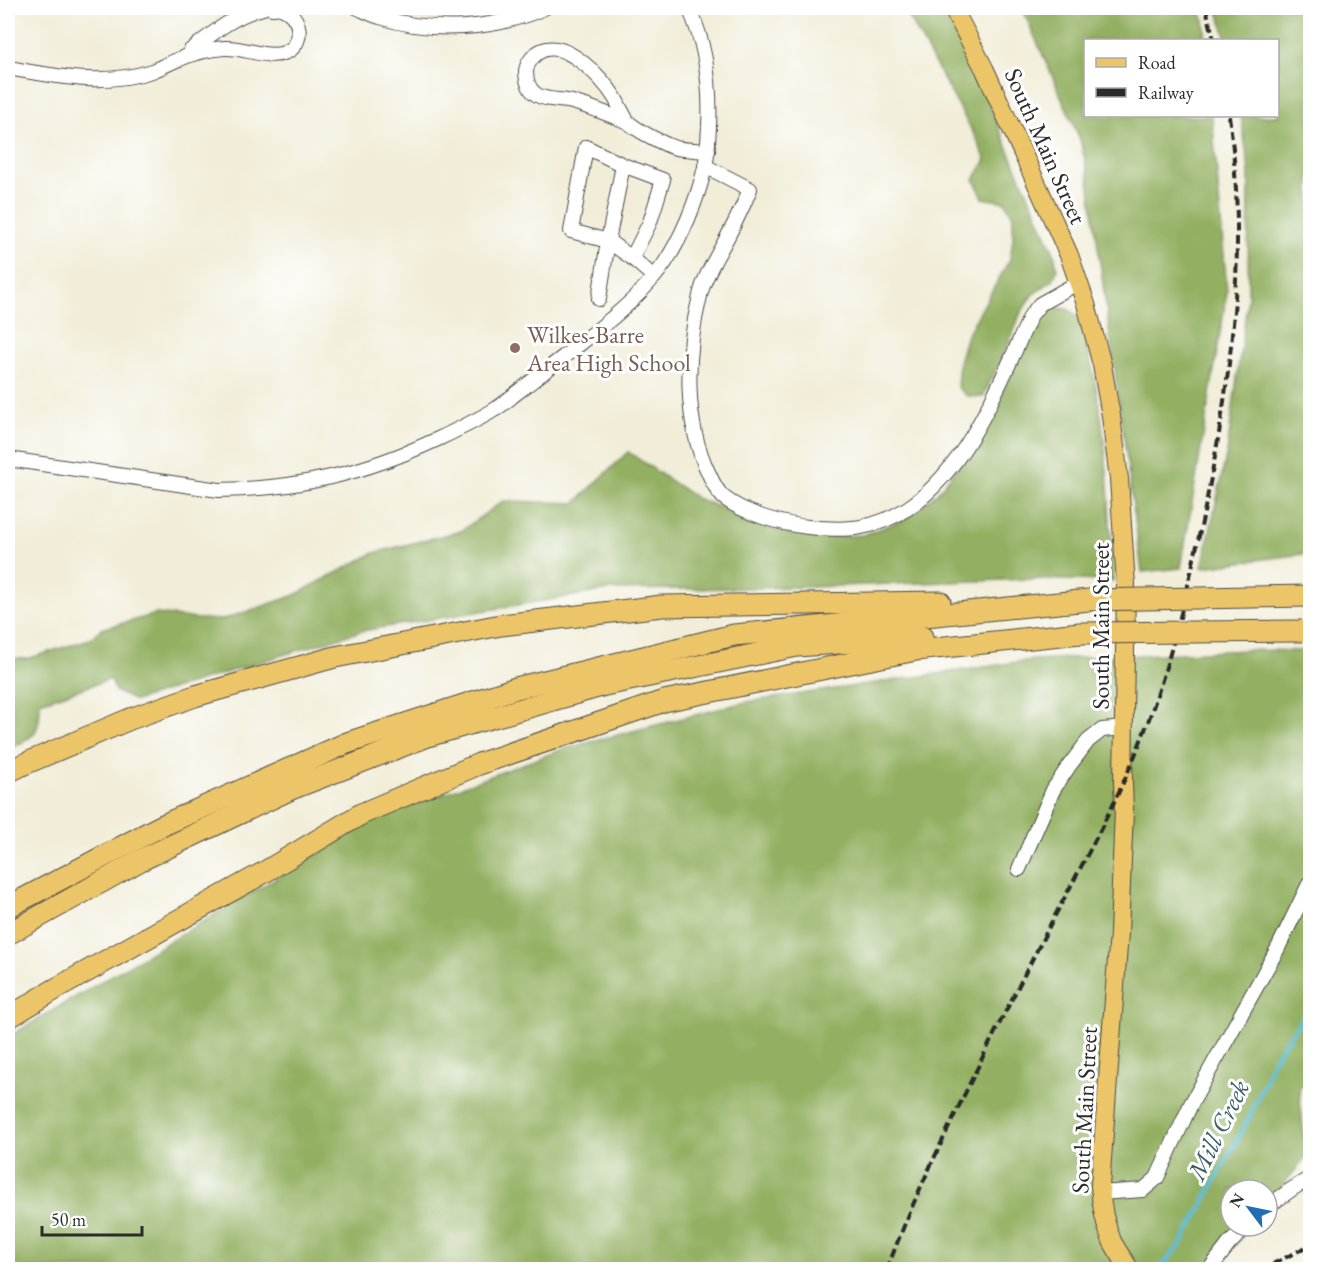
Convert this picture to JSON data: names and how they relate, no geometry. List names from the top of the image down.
{
  "streets": {
    "main road": ["South Main Street"]
  },
  "water": ["Mill Creek"],
  "places": ["Wilkes-Barre Area High School"],
  "legend": ["Road", "Railway"],
  "scale_bar": "50 m",
  "north": "top left"
}
